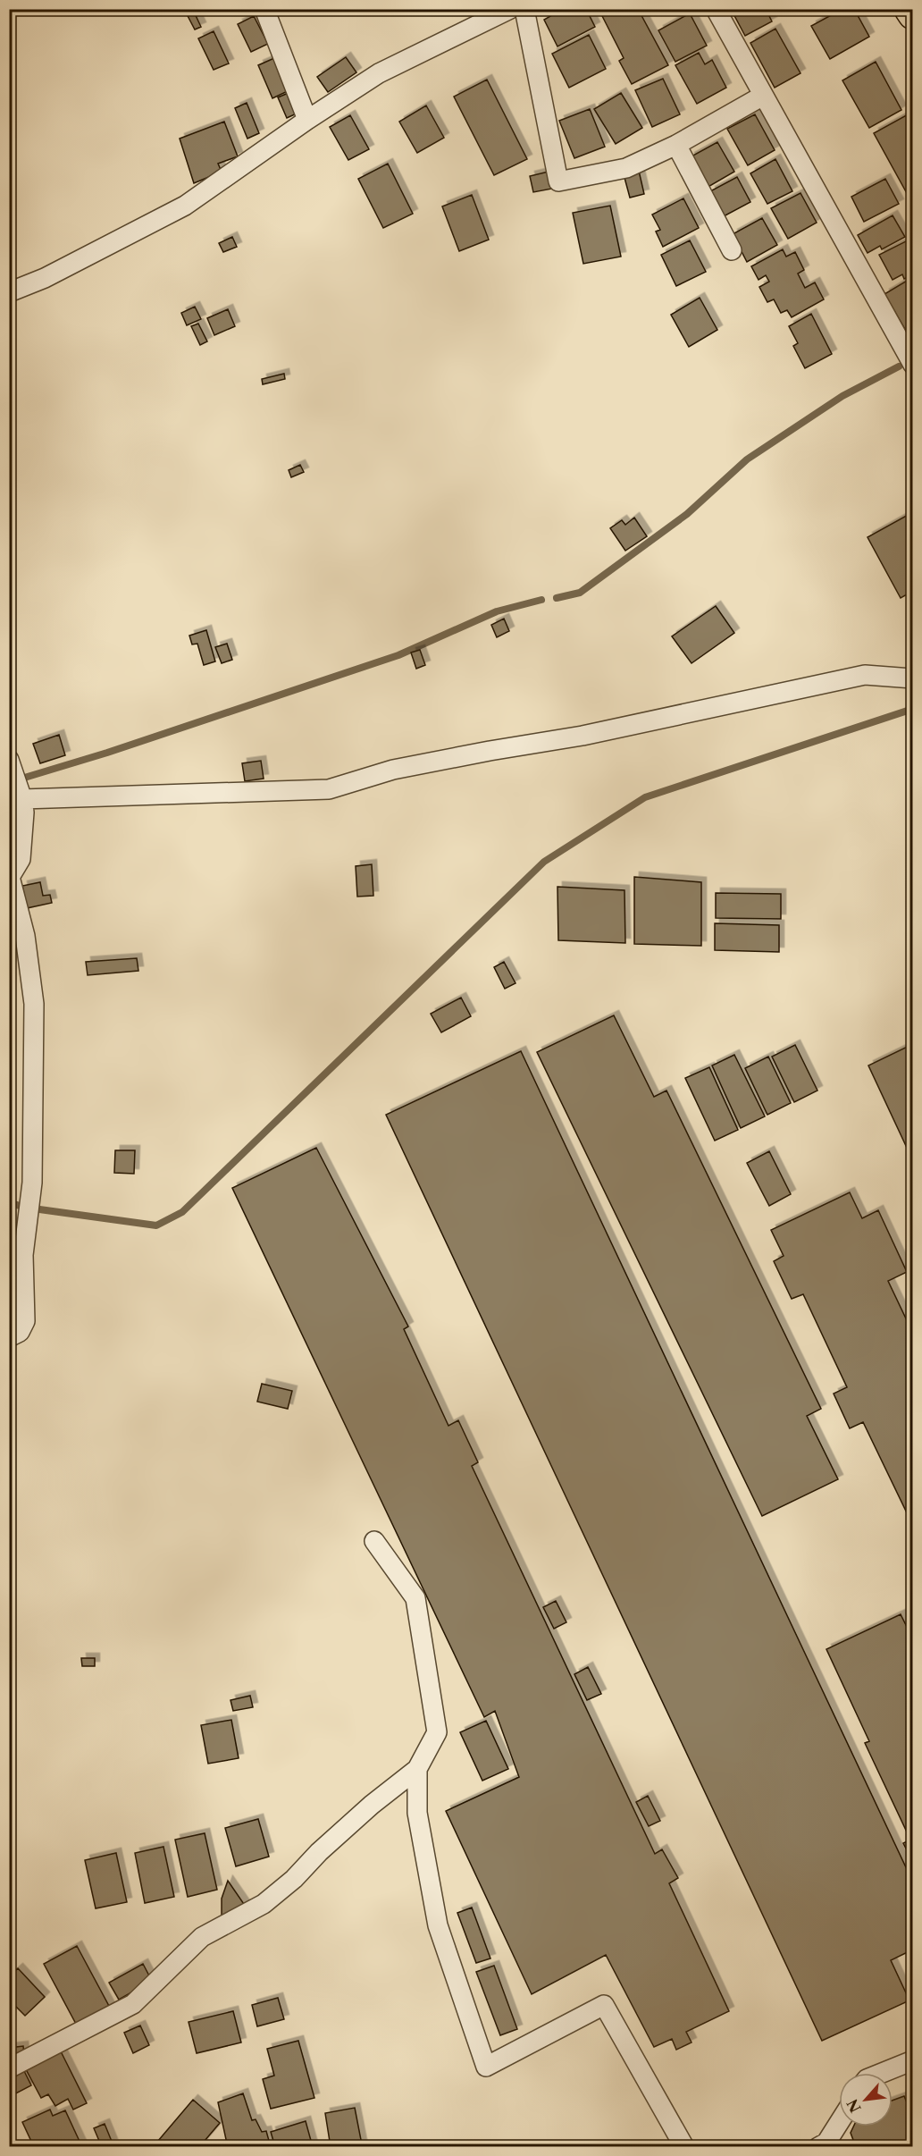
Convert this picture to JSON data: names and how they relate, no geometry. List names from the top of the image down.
{
  "north": "bottom left"
}
